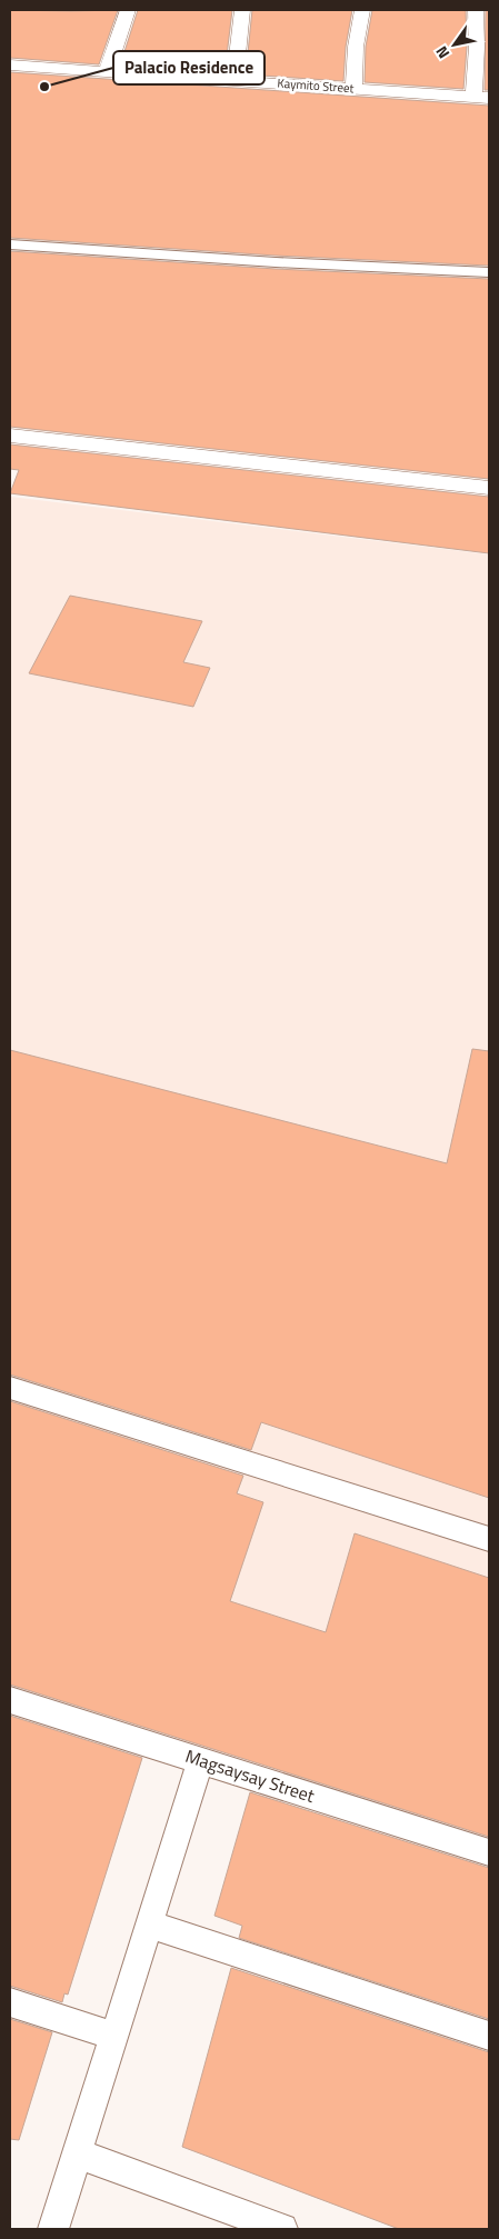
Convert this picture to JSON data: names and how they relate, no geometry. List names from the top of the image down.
{
  "streets": {
    "street": ["Kaymito Street"],
    "lane": ["Magsaysay Street"]
  },
  "places": ["Palacio Residence"],
  "north": "bottom left"
}
